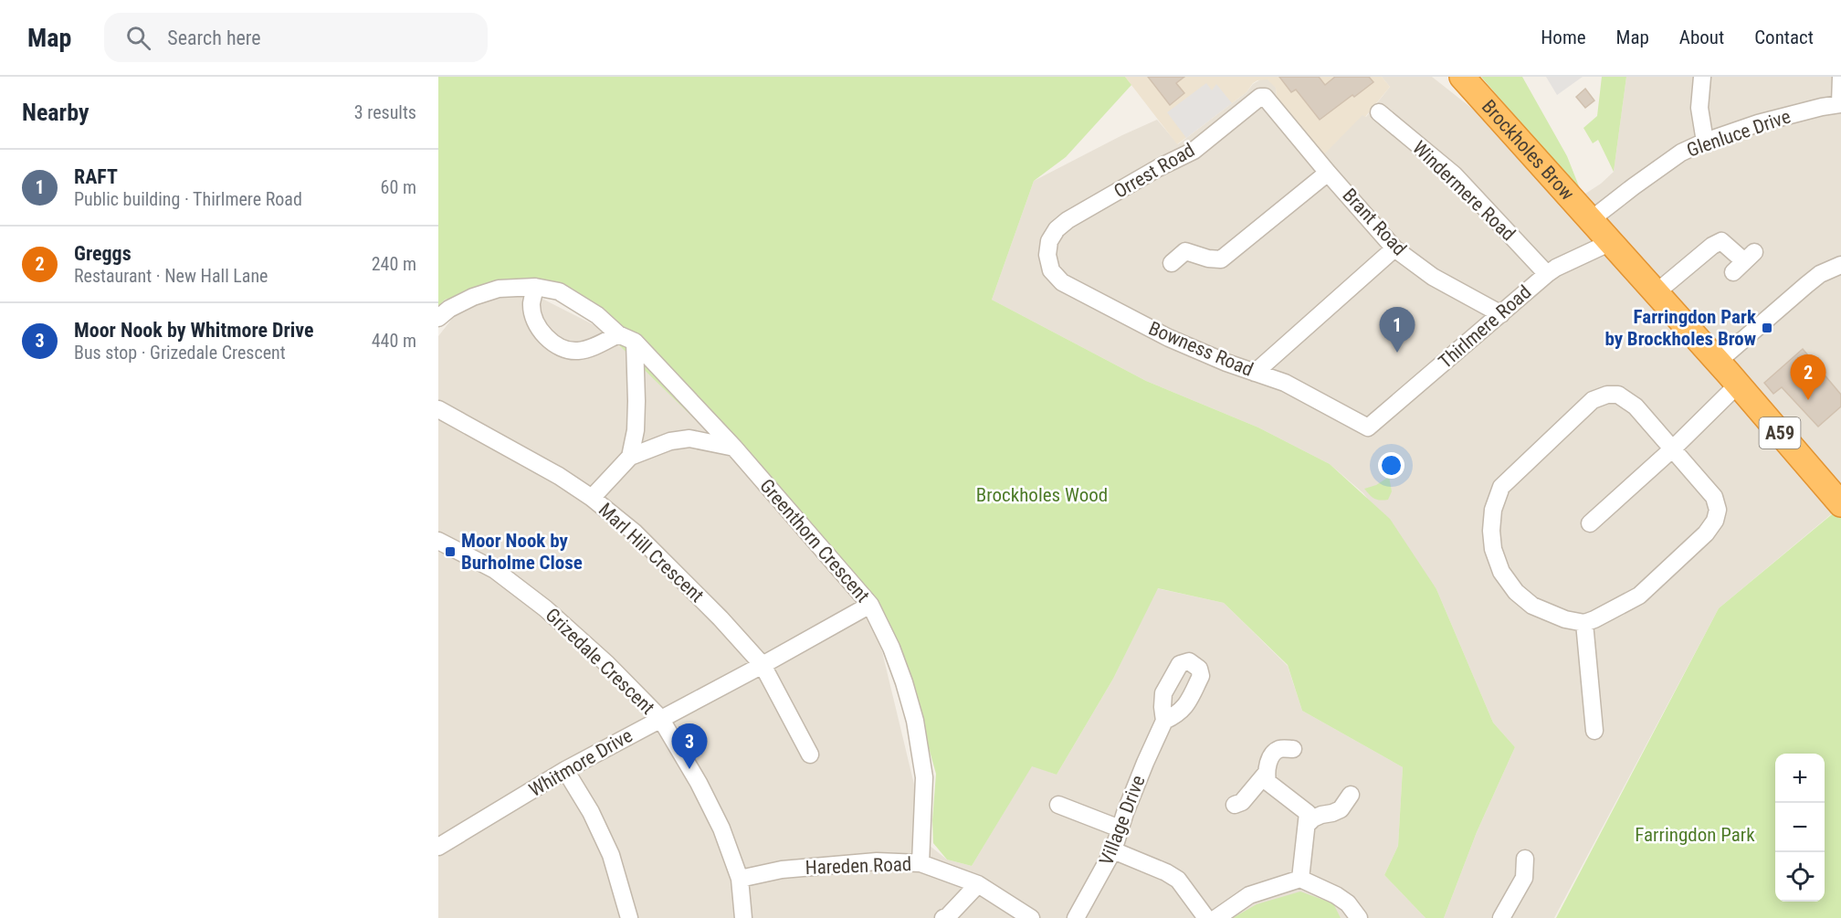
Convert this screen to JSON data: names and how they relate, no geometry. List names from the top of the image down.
{
  "streets": {
    "highway": ["Brockholes Brow", "A59"],
    "street": [
      "Glenluce Drive",
      "Orrest Road",
      "Windermere Road",
      "Brant Road",
      "Thirlmere Road",
      "Bowness Road",
      "Greenthorn Crescent",
      "Marl Hill Crescent",
      "Grizedale Crescent",
      "Whitmore Drive",
      "Village Drive",
      "Hareden Road"
    ]
  },
  "crossings": [
    ["Glenluce Drive", "Brockholes Brow"],
    ["Glenluce Drive", "A59"],
    ["Brockholes Brow", "A59"],
    ["Orrest Road", "Brant Road"],
    ["Orrest Road", "Bowness Road"],
    ["Windermere Road", "Thirlmere Road"],
    ["Brant Road", "Thirlmere Road"],
    ["Thirlmere Road", "Bowness Road"],
    ["Thirlmere Road", "A59"],
    ["Greenthorn Crescent", "Whitmore Drive"],
    ["Greenthorn Crescent", "Hareden Road"],
    ["Marl Hill Crescent", "Whitmore Drive"],
    ["Grizedale Crescent", "Whitmore Drive"],
    ["Grizedale Crescent", "Hareden Road"]
  ],
  "parks": ["Brockholes Wood", "Farringdon Park"],
  "places": {
    "transit": ["Farringdon Park by Brockholes Brow", "Moor Nook by Burholme Close"]
  },
  "page": {
    "header": "Map",
    "search": "Search here",
    "nav": [
      "Home",
      "Map",
      "About",
      "Contact"
    ],
    "heading": ["Nearby", "3 results"],
    "list": [
      {
        "mark": "1",
        "name": "RAFT",
        "note": "Public building · Thirlmere Road",
        "value": "60 m"
      },
      {
        "mark": "2",
        "name": "Greggs",
        "note": "Restaurant · New Hall Lane",
        "value": "240 m"
      },
      {
        "mark": "3",
        "name": "Moor Nook by Whitmore Drive",
        "note": "Bus stop · Grizedale Crescent",
        "value": "440 m"
      }
    ],
    "pins": ["1", "2", "3"],
    "map_buttons": ["+", "−"]
  }
}
